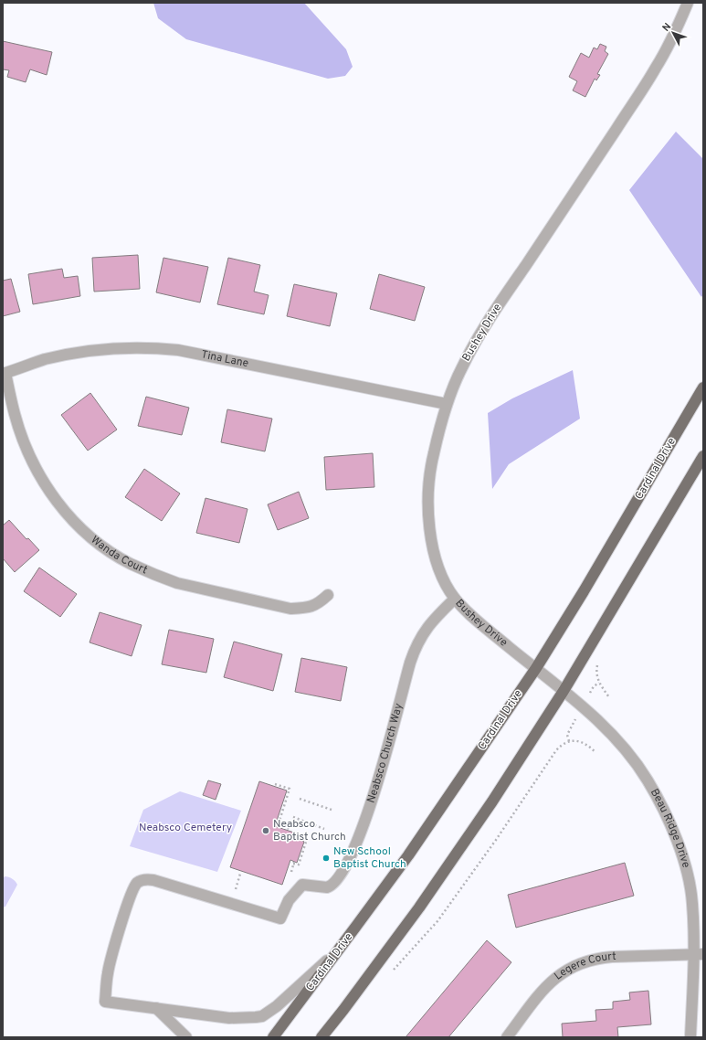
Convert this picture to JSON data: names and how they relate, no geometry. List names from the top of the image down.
{
  "streets": {
    "main road": ["Cardinal Drive"],
    "street": [
      "Bushey Drive",
      "Tina Lane",
      "Wanda Court",
      "Neabsco Church Way",
      "Beau Ridge Drive",
      "Legere Court"
    ]
  },
  "crossings": [
    ["Bushey Drive", "Tina Lane"],
    ["Bushey Drive", "Cardinal Drive"],
    ["Bushey Drive", "Neabsco Church Way"],
    ["Bushey Drive", "Beau Ridge Drive"],
    ["Tina Lane", "Wanda Court"],
    ["Cardinal Drive", "Beau Ridge Drive"],
    ["Beau Ridge Drive", "Legere Court"]
  ],
  "parks": ["Neabsco Cemetery"],
  "places": ["Neabsco Baptist Church", "New School Baptist Church"],
  "north": "top left"
}
